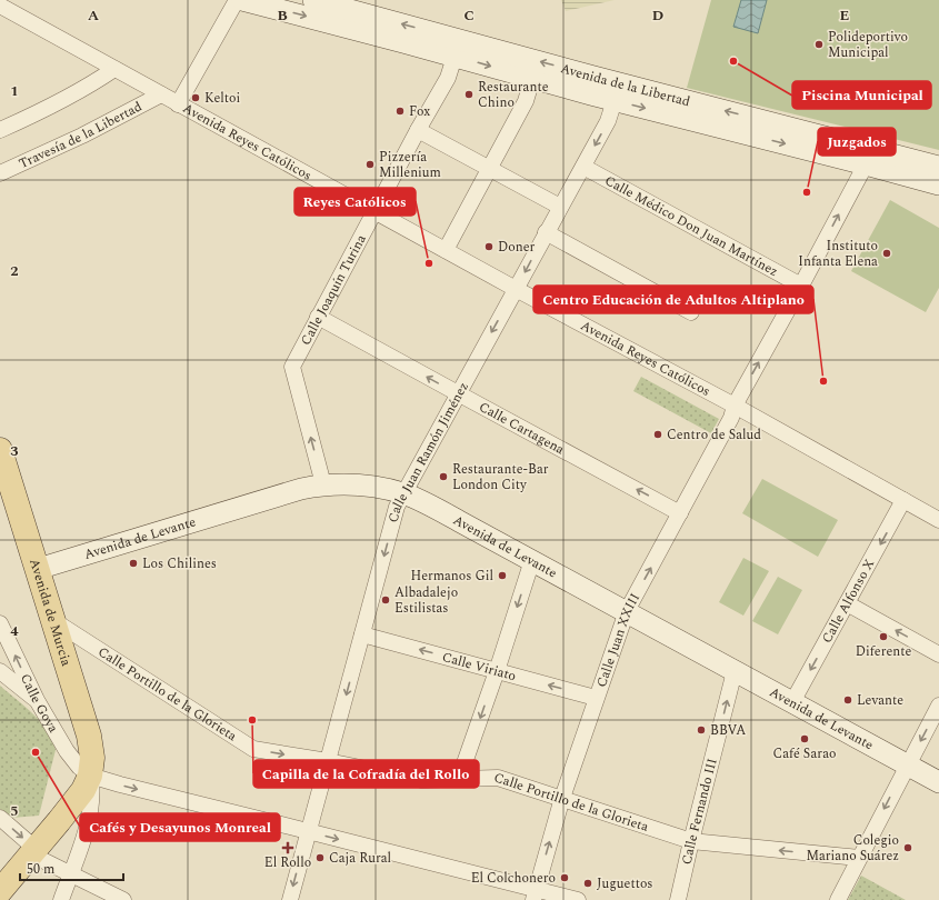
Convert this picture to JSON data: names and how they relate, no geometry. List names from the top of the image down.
{
  "streets": {
    "main road": ["Avenida de la Libertad", "Avenida de Levante", "Avenida de Murcia"],
    "street": [
      "Travesía de la Libertad",
      "Avenida Reyes Católicos",
      "Calle Médico Don Juan Martínez",
      "Calle Joaquín Turina",
      "Calle Cartagena",
      "Calle Juan Ramón Jiménez",
      "Calle Alfonso X",
      "Calle Juan XXIII",
      "Calle Viriato",
      "Calle Portillo de la Glorieta",
      "Calle Goya",
      "Calle Fernando III"
    ]
  },
  "crossings": [
    ["Avenida de la Libertad", "Calle Juan Ramón Jiménez"],
    ["Travesía de la Libertad", "Avenida Reyes Católicos"],
    ["Avenida Reyes Católicos", "Calle Joaquín Turina"],
    ["Avenida Reyes Católicos", "Calle Juan Ramón Jiménez"],
    ["Avenida Reyes Católicos", "Calle Alfonso X"],
    ["Avenida Reyes Católicos", "Calle Juan XXIII"],
    ["Calle Médico Don Juan Martínez", "Calle Juan Ramón Jiménez"],
    ["Calle Médico Don Juan Martínez", "Calle Juan XXIII"],
    ["Calle Joaquín Turina", "Calle Cartagena"],
    ["Calle Joaquín Turina", "Avenida de Levante"],
    ["Calle Cartagena", "Calle Juan Ramón Jiménez"],
    ["Calle Cartagena", "Calle Juan XXIII"],
    ["Calle Juan Ramón Jiménez", "Avenida de Levante"],
    ["Calle Juan Ramón Jiménez", "Calle Viriato"],
    ["Calle Juan Ramón Jiménez", "Calle Portillo de la Glorieta"],
    ["Avenida de Levante", "Calle Alfonso X"],
    ["Avenida de Levante", "Avenida de Murcia"],
    ["Avenida de Levante", "Calle Juan XXIII"],
    ["Avenida de Levante", "Calle Fernando III"],
    ["Avenida de Murcia", "Calle Portillo de la Glorieta"],
    ["Avenida de Murcia", "Calle Goya"],
    ["Calle Juan XXIII", "Calle Viriato"],
    ["Calle Juan XXIII", "Calle Portillo de la Glorieta"],
    ["Calle Portillo de la Glorieta", "Calle Fernando III"]
  ],
  "one_way": [
    "Calle Joaquín Turina",
    "Calle Cartagena",
    "Calle Alfonso X",
    "Calle Juan XXIII",
    "Calle Viriato",
    "Calle Goya",
    "Calle Fernando III"
  ],
  "places": {
    "other": [
      "Polideportivo Municipal",
      "Piscina Municipal",
      "Restaurante Chino",
      "Keltoi",
      "Fox",
      "Pizzería Millenium",
      "Juzgados",
      "Doner",
      "Instituto Infanta Elena",
      "Reyes Católicos",
      "Centro Educación de Adultos Altiplano",
      "Centro de Salud",
      "Restaurante-Bar London City",
      "Los Chilines",
      "Hermanos Gil",
      "Albadalejo Estilistas",
      "Diferente",
      "Levante",
      "Capilla de la Cofradía del Rollo",
      "BBVA",
      "Café Sarao",
      "Cafés y Desayunos Monreal",
      "Colegio Mariano Suárez",
      "Caja Rural",
      "El Colchonero",
      "Juguettos"
    ],
    "health": ["El Rollo"]
  },
  "scale_bar": "50 m",
  "grid": {
    "columns": [
      "A",
      "B",
      "C",
      "D",
      "E"
    ],
    "rows": [
      "1",
      "2",
      "3",
      "4",
      "5"
    ]
  }
}
